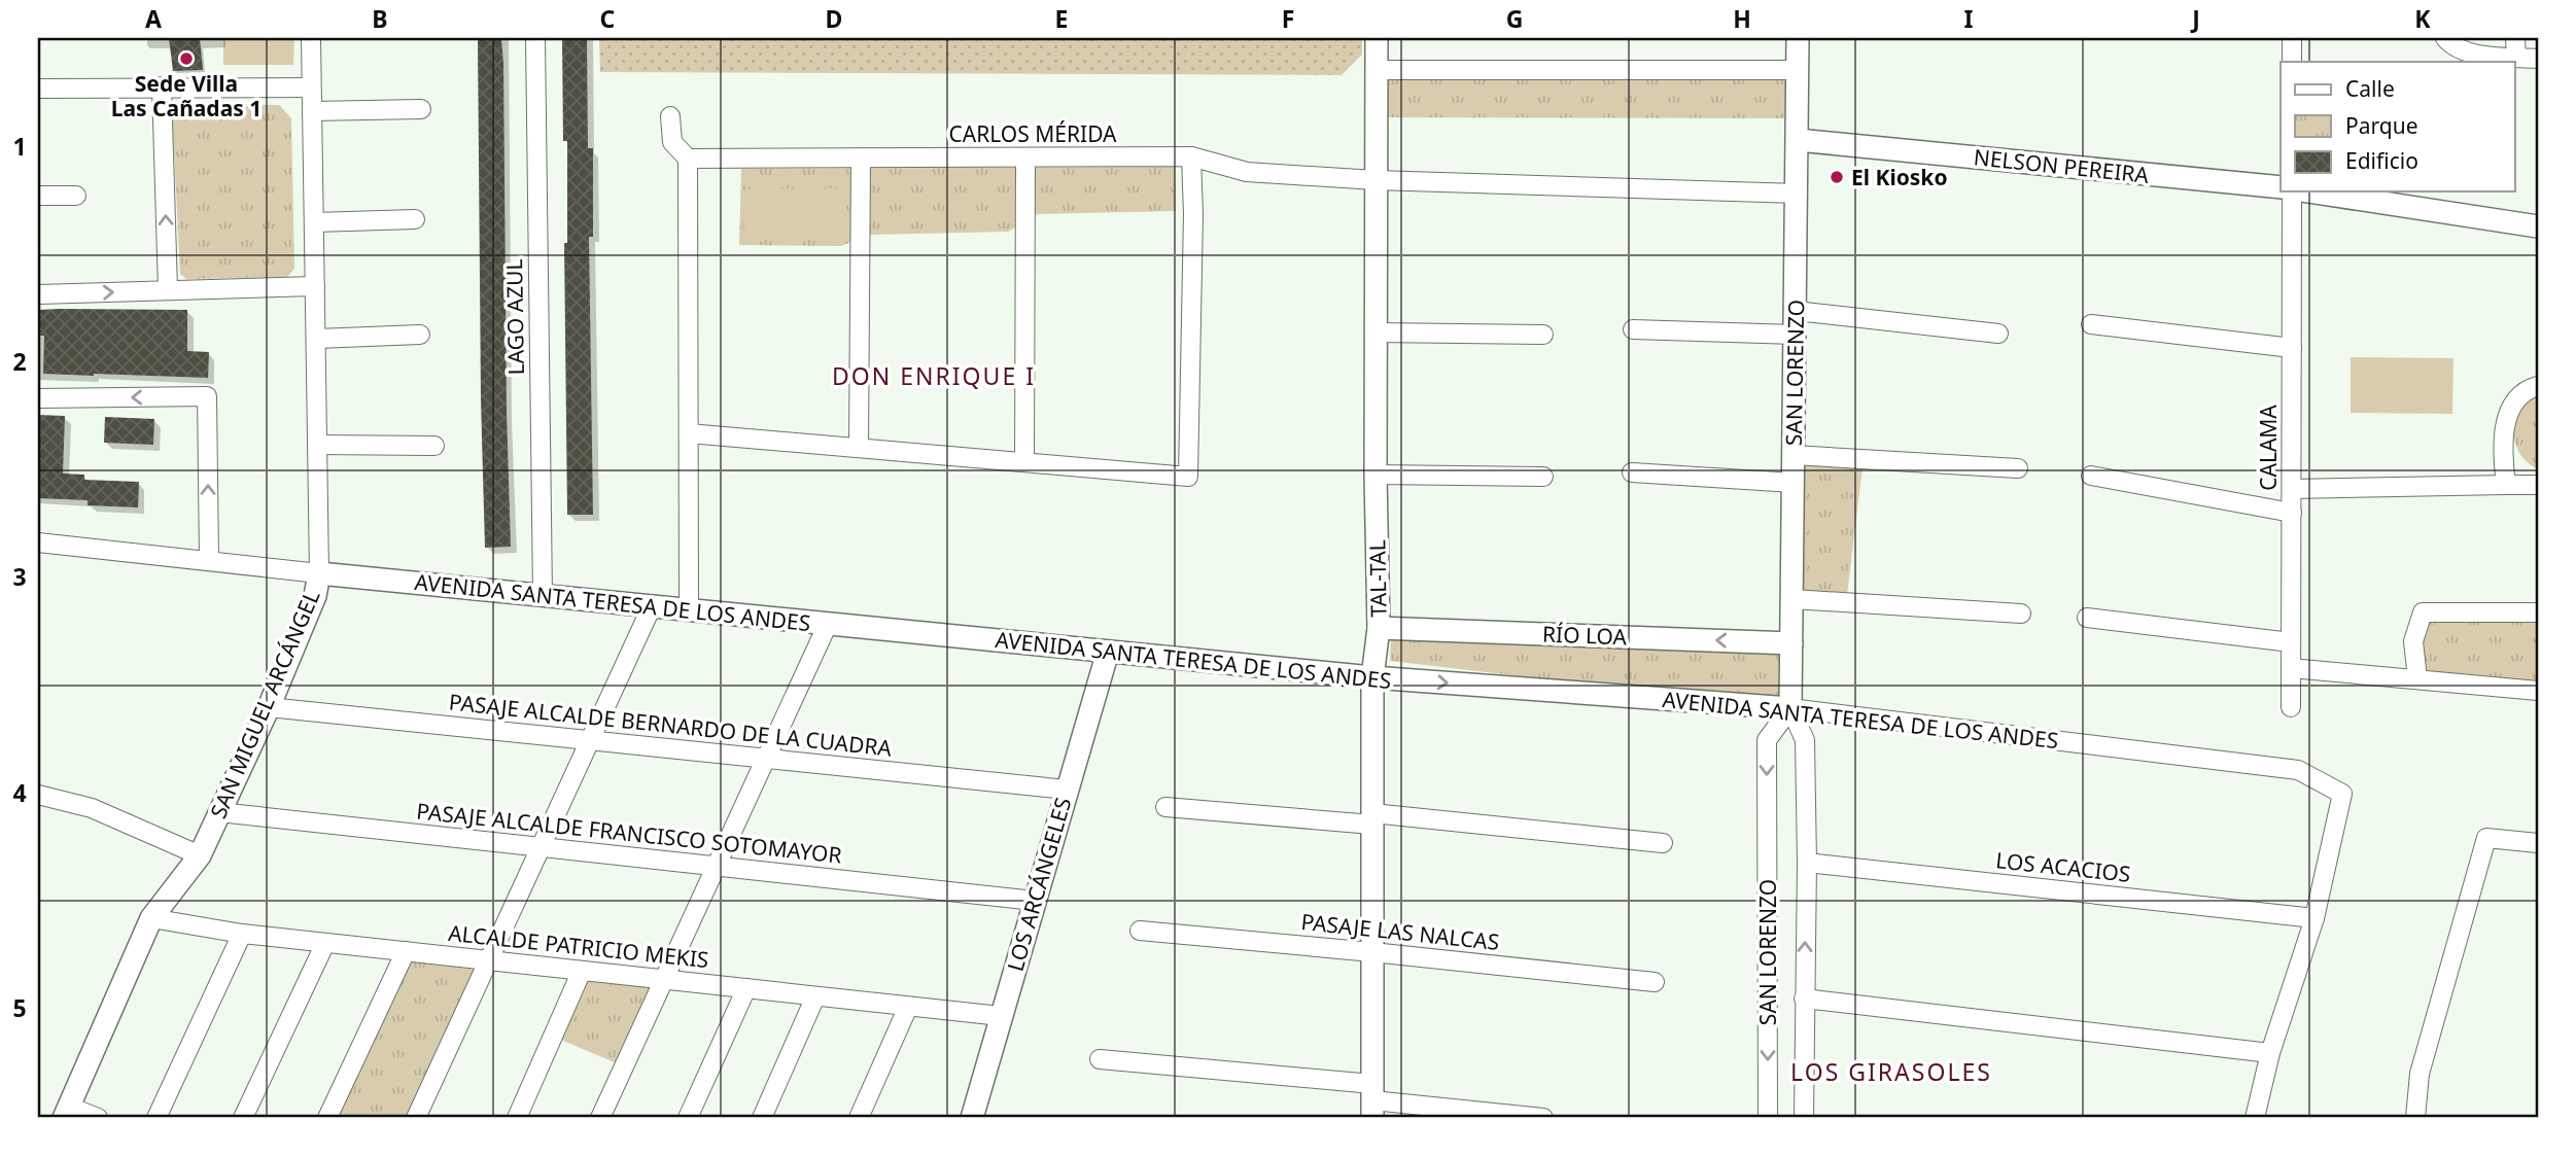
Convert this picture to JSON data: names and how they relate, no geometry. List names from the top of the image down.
{
  "streets": {
    "street": [
      "CARLOS MÉRIDA",
      "NELSON PEREIRA",
      "LAGO AZUL",
      "SAN LORENZO",
      "CALAMA",
      "TAL-TAL",
      "AVENIDA SANTA TERESA DE LOS ANDES",
      "RÍO LOA",
      "SAN MIGUEL ARCÁNGEL",
      "PASAJE ALCALDE BERNARDO DE LA CUADRA",
      "PASAJE ALCALDE FRANCISCO SOTOMAYOR",
      "LOS ACACIOS",
      "LOS ARCÁNGELES",
      "PASAJE LAS NALCAS",
      "ALCALDE PATRICIO MEKIS"
    ]
  },
  "crossings": [
    ["CARLOS MÉRIDA", "SAN LORENZO"],
    ["CARLOS MÉRIDA", "TAL-TAL"],
    ["NELSON PEREIRA", "SAN LORENZO"],
    ["LAGO AZUL", "AVENIDA SANTA TERESA DE LOS ANDES"],
    ["SAN LORENZO", "AVENIDA SANTA TERESA DE LOS ANDES"],
    ["SAN LORENZO", "RÍO LOA"],
    ["SAN LORENZO", "LOS ACACIOS"],
    ["TAL-TAL", "AVENIDA SANTA TERESA DE LOS ANDES"],
    ["TAL-TAL", "RÍO LOA"],
    ["TAL-TAL", "PASAJE LAS NALCAS"],
    ["AVENIDA SANTA TERESA DE LOS ANDES", "SAN MIGUEL ARCÁNGEL"],
    ["AVENIDA SANTA TERESA DE LOS ANDES", "LOS ACACIOS"],
    ["AVENIDA SANTA TERESA DE LOS ANDES", "LOS ARCÁNGELES"],
    ["SAN MIGUEL ARCÁNGEL", "PASAJE ALCALDE BERNARDO DE LA CUADRA"],
    ["SAN MIGUEL ARCÁNGEL", "PASAJE ALCALDE FRANCISCO SOTOMAYOR"],
    ["SAN MIGUEL ARCÁNGEL", "ALCALDE PATRICIO MEKIS"],
    ["PASAJE ALCALDE BERNARDO DE LA CUADRA", "LOS ARCÁNGELES"],
    ["PASAJE ALCALDE FRANCISCO SOTOMAYOR", "LOS ARCÁNGELES"],
    ["LOS ARCÁNGELES", "ALCALDE PATRICIO MEKIS"]
  ],
  "districts": ["DON ENRIQUE I", "LOS GIRASOLES"],
  "places": ["Sede Villa Las Cañadas 1", "El Kiosko"],
  "legend": ["Calle", "Parque", "Edificio"],
  "grid": {
    "columns": [
      "A",
      "B",
      "C",
      "D",
      "E",
      "F",
      "G",
      "H",
      "I",
      "J",
      "K"
    ],
    "rows": [
      "1",
      "2",
      "3",
      "4",
      "5"
    ]
  }
}
